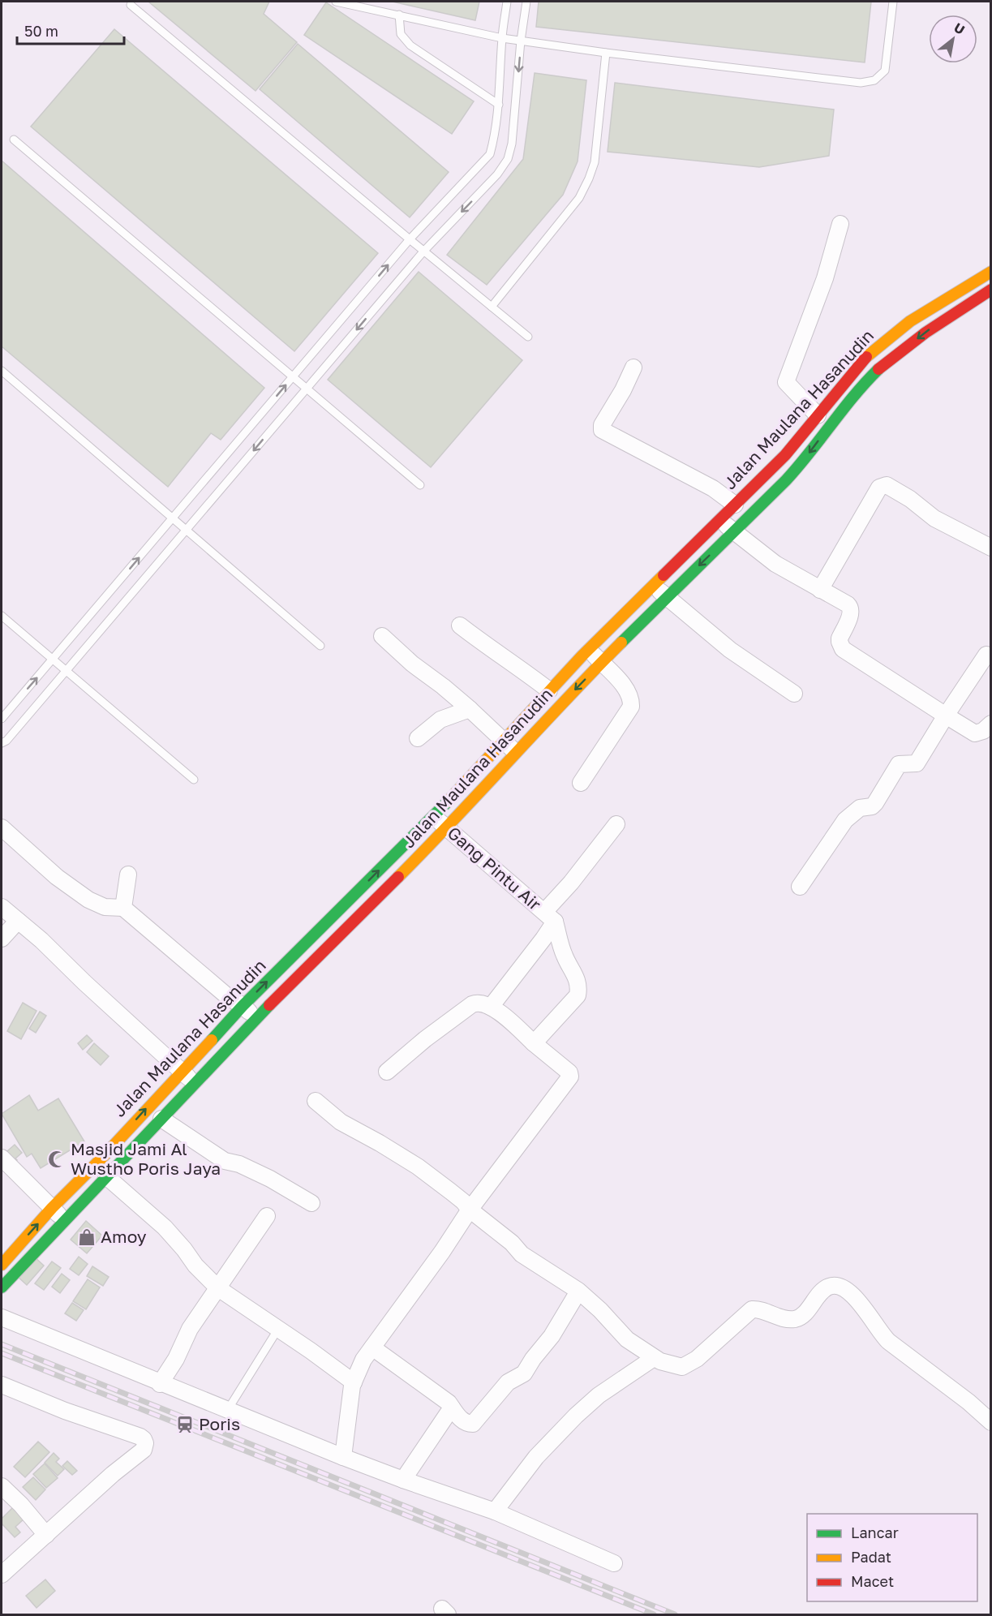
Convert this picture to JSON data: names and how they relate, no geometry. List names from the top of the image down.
{
  "streets": {
    "street": ["Jalan Maulana Hasanudin", "Gang Pintu Air"]
  },
  "crossings": [
    ["Jalan Maulana Hasanudin", "Gang Pintu Air"]
  ],
  "places": {
    "mosque": ["Masjid Jami Al Wustho Poris Jaya"],
    "shop": ["Amoy"],
    "station": ["Poris"]
  },
  "legend": ["Lancar", "Padat", "Macet"],
  "scale_bar": "50 m",
  "north": "top right"
}
